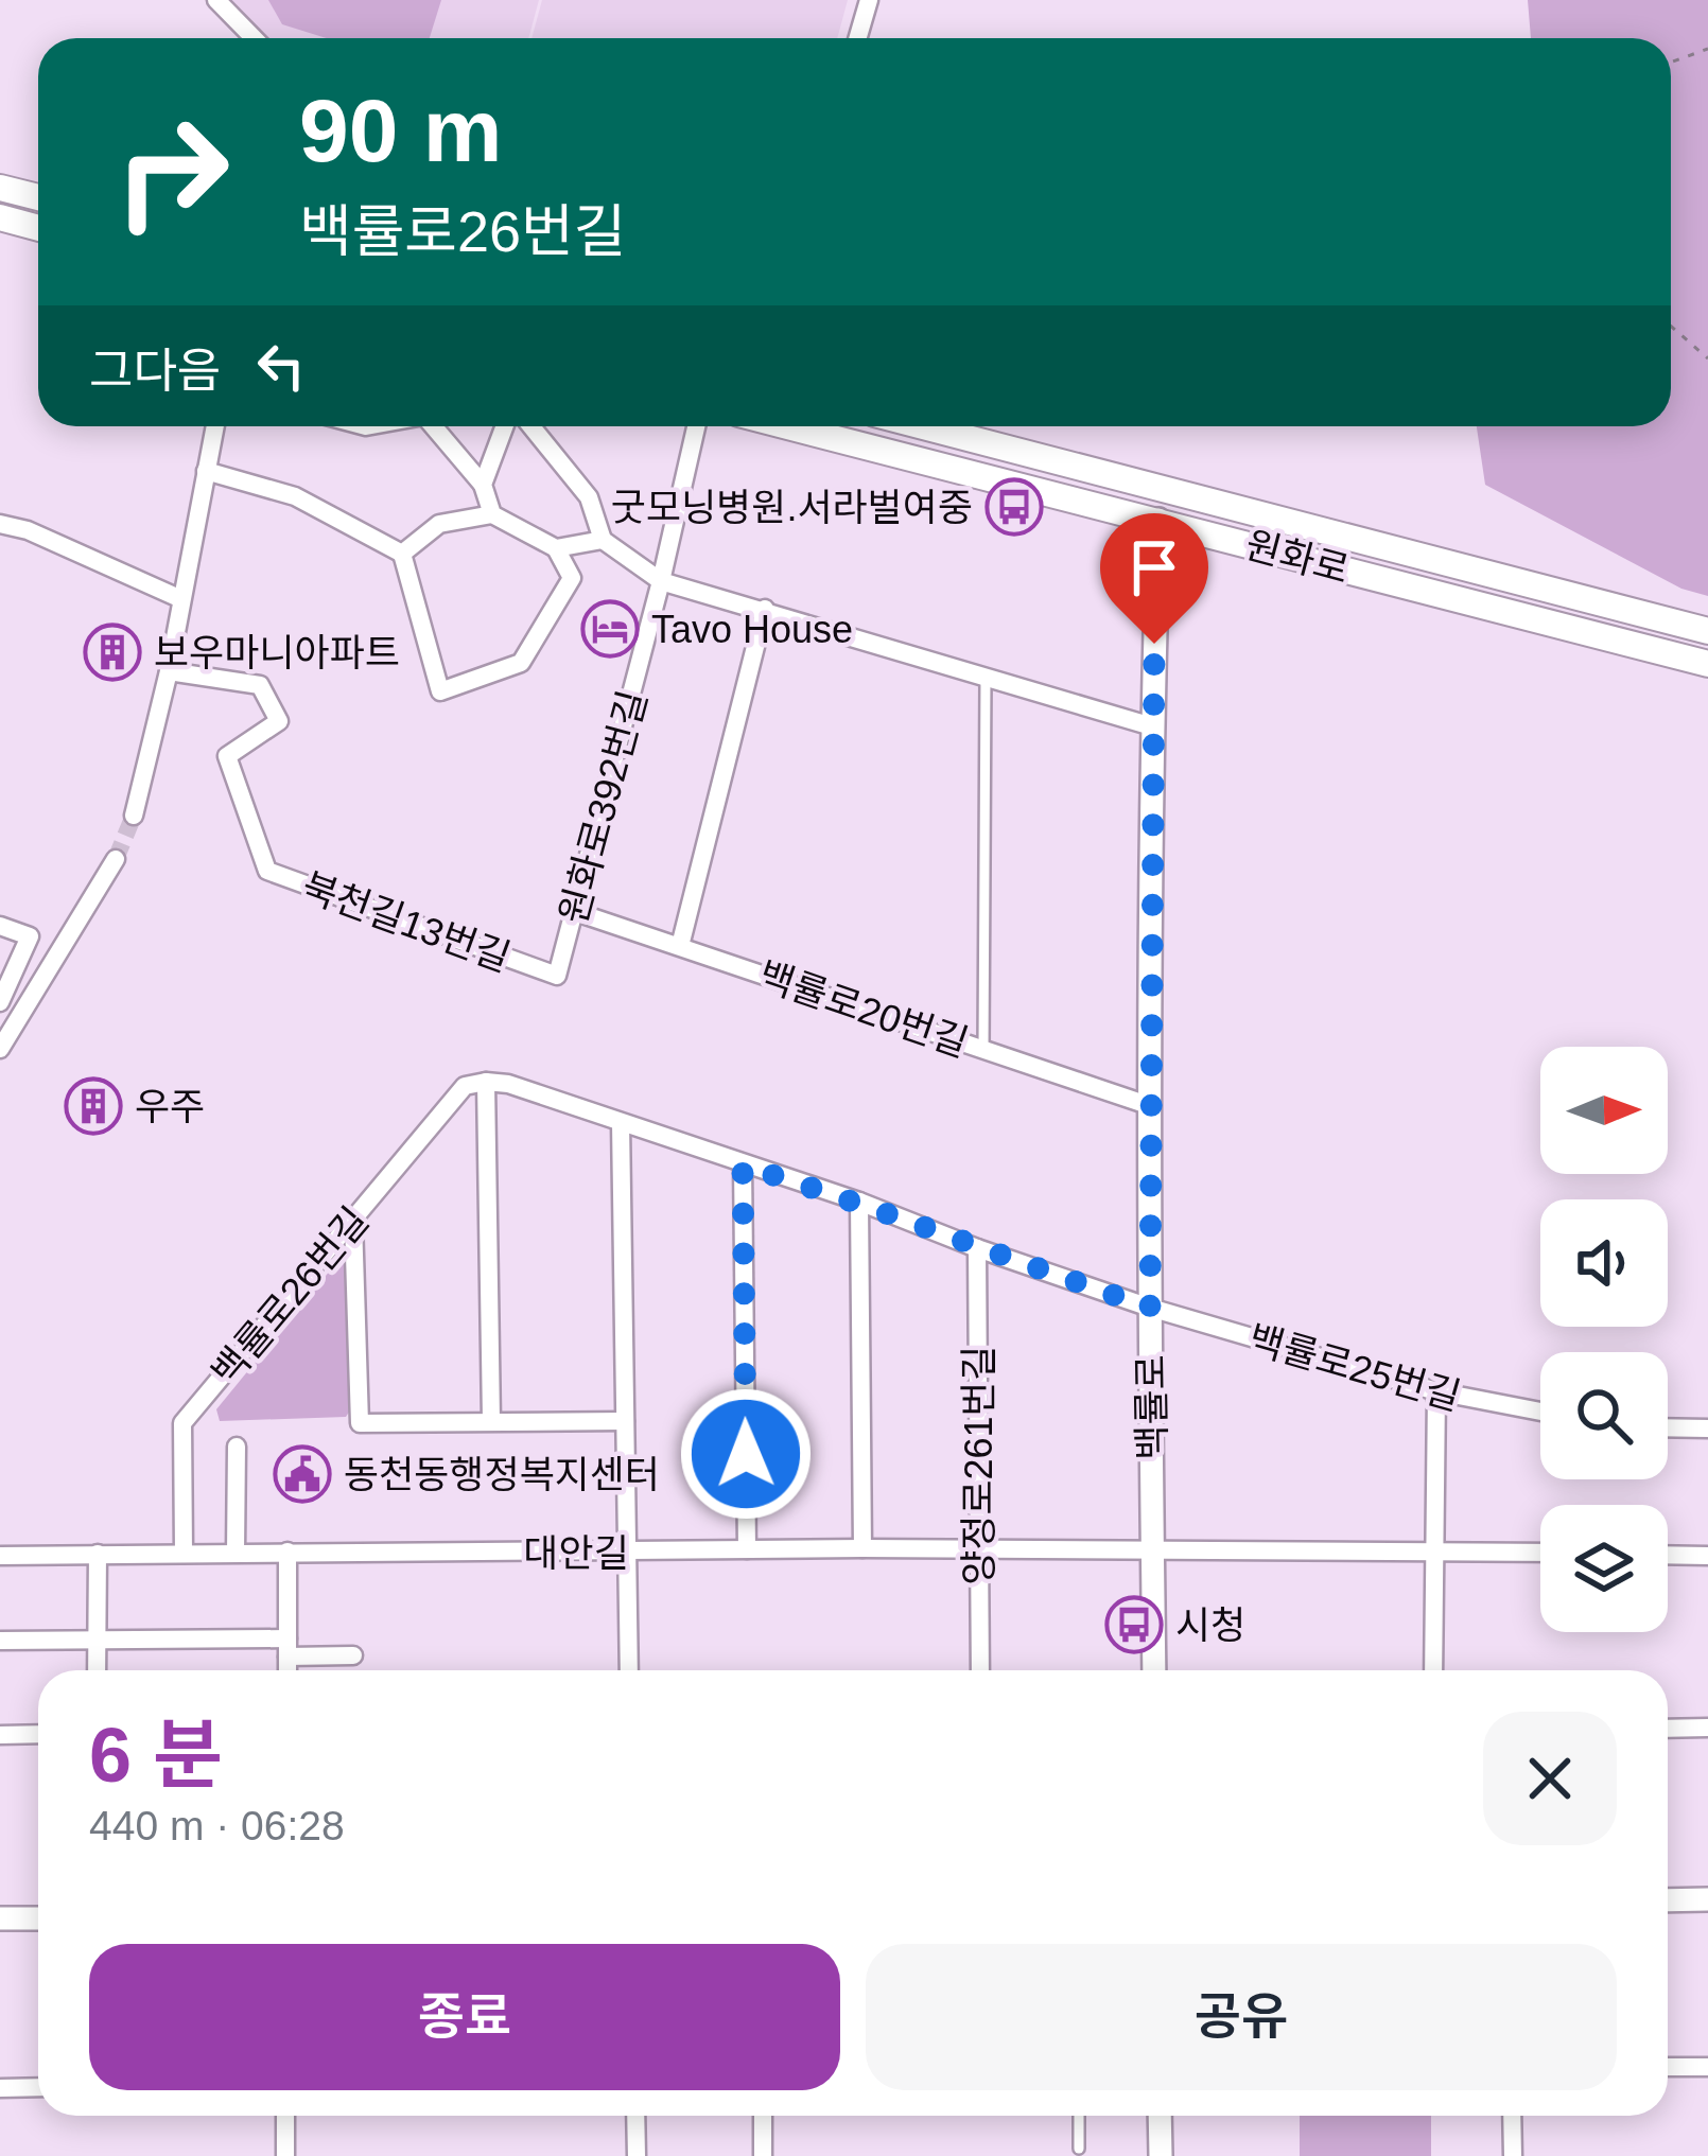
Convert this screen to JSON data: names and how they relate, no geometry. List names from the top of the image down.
{
  "streets": {
    "main road": ["원화로"],
    "street": [
      "원화로392번길",
      "북천길13번길",
      "백률로20번길",
      "백률로26번길",
      "백률로25번길",
      "백률로",
      "양정로261번길",
      "대안길"
    ]
  },
  "crossings": [
    ["원화로", "백률로"],
    ["원화로392번길", "북천길13번길"],
    ["원화로392번길", "백률로20번길"],
    ["백률로20번길", "백률로"],
    ["백률로26번길", "대안길"],
    ["백률로25번길", "백률로"],
    ["백률로", "대안길"],
    ["양정로261번길", "대안길"]
  ],
  "places": {
    "bus stop": ["굿모닝병원.서라벌여중", "시청"],
    "hotel": ["Tavo House"],
    "building": ["보우마니아파트", "우주"],
    "public building": ["동천동행정복지센터"]
  },
  "north": "right",
  "page": {
    "turn": ["90 m", "백률로26번길"],
    "then": "그다음",
    "heading": ["6 분", "440 m · 06:28"],
    "buttons": ["종료", "공유"]
  }
}
